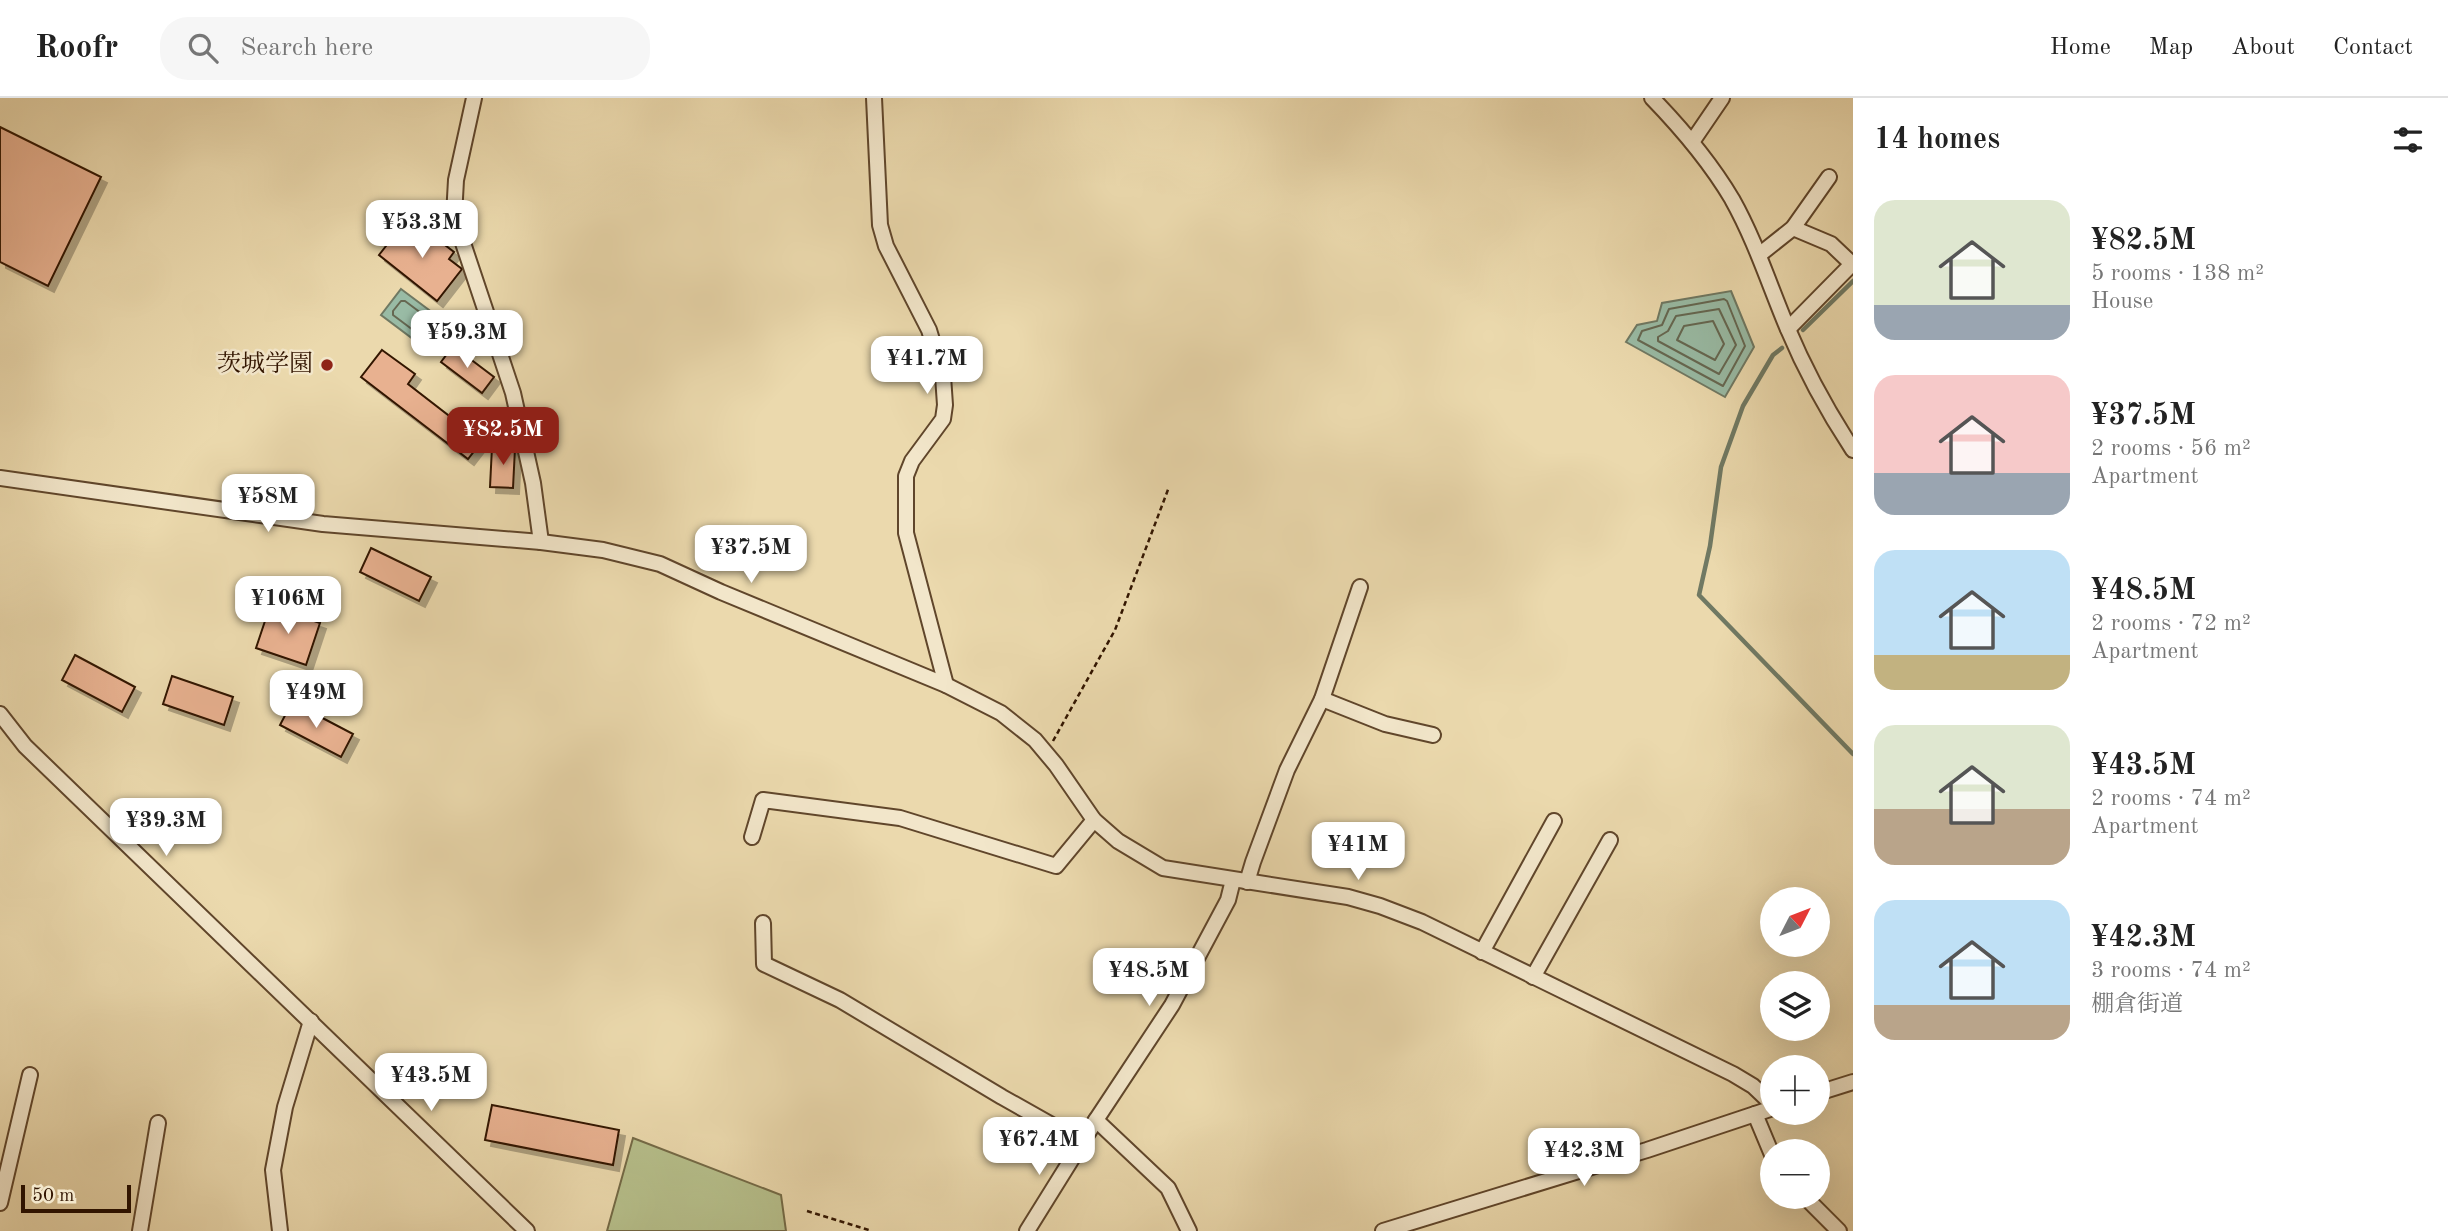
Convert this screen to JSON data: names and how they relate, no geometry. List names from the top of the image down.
{
  "places": ["茨城学園"],
  "scale_bar": "50 m",
  "north": "top right",
  "page": {
    "header": "Roofr",
    "search": "Search here",
    "nav": [
      "Home",
      "Map",
      "About",
      "Contact"
    ],
    "heading": "14 homes",
    "list": [
      {
        "name": "¥82.5M",
        "note": "5 rooms · 138 m² · House"
      },
      {
        "name": "¥37.5M",
        "note": "2 rooms · 56 m² · Apartment"
      },
      {
        "name": "¥48.5M",
        "note": "2 rooms · 72 m² · Apartment"
      },
      {
        "name": "¥43.5M",
        "note": "2 rooms · 74 m² · Apartment"
      },
      {
        "name": "¥42.3M",
        "note": "3 rooms · 74 m² · 棚倉街道"
      }
    ],
    "price": [
      "¥53.3M",
      "¥59.3M",
      "¥41.7M",
      "¥82.5M",
      "¥58M",
      "¥37.5M",
      "¥106M",
      "¥49M",
      "¥39.3M",
      "¥41M",
      "¥48.5M",
      "¥43.5M",
      "¥67.4M",
      "¥42.3M"
    ],
    "map_buttons": ["+", "−"],
    "scale": "50 m"
  }
}
